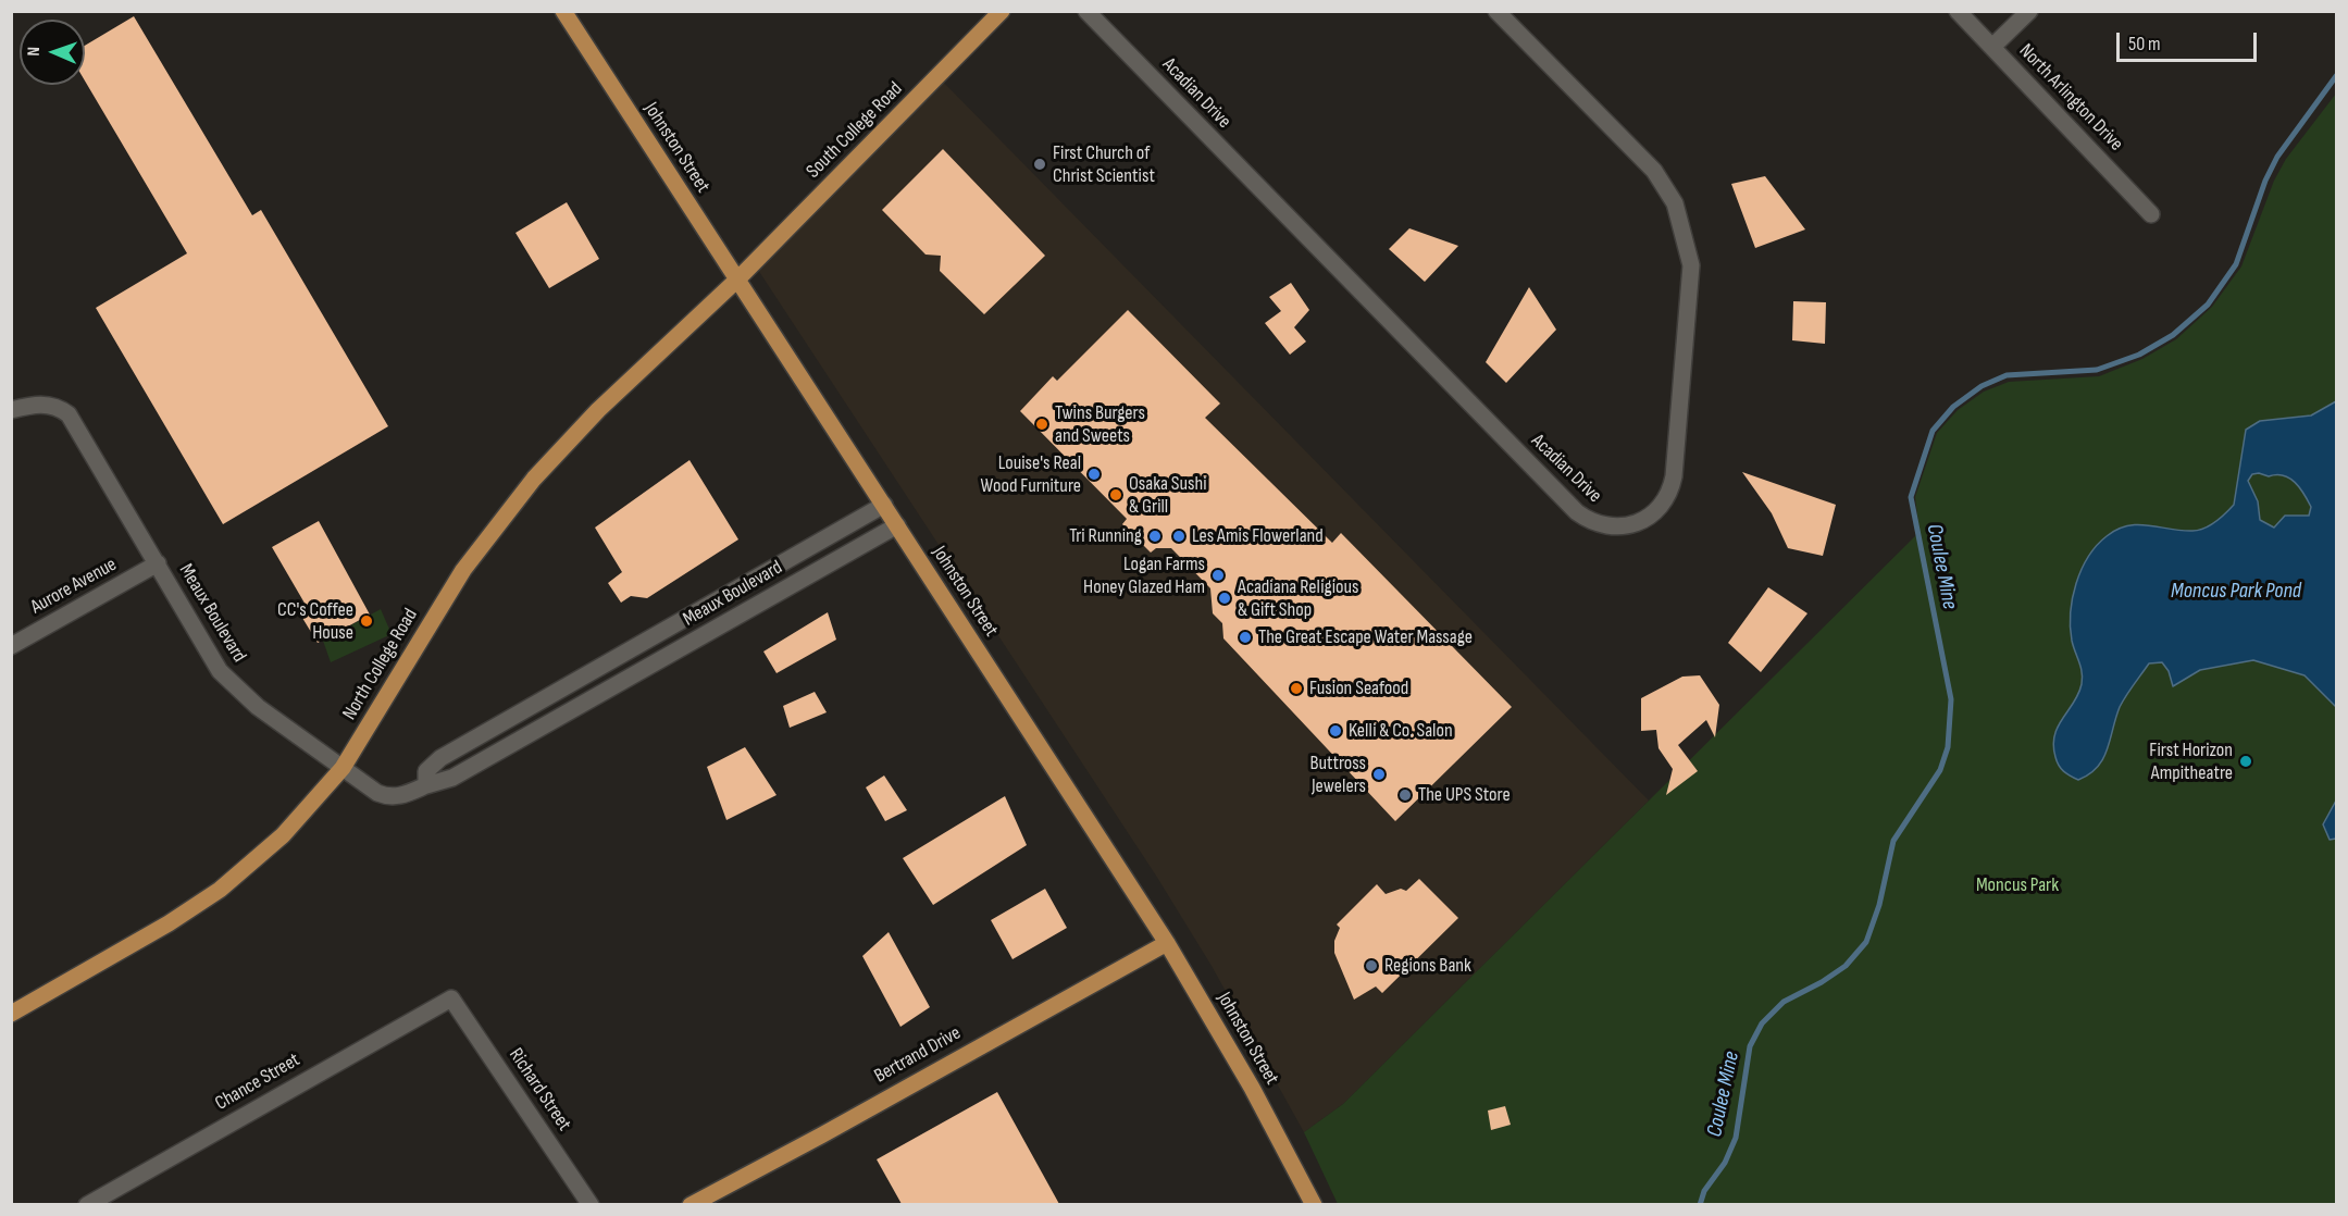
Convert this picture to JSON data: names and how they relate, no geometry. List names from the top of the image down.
{
  "streets": {
    "main road": [
      "South College Road",
      "Johnston Street",
      "North College Road",
      "Bertrand Drive"
    ],
    "street": [
      "Acadian Drive",
      "North Arlington Drive",
      "Aurore Avenue",
      "Meaux Boulevard",
      "Chance Street",
      "Richard Street"
    ]
  },
  "crossings": [
    ["South College Road", "Johnston Street"],
    ["South College Road", "North College Road"],
    ["Johnston Street", "Meaux Boulevard"],
    ["Johnston Street", "North College Road"],
    ["Johnston Street", "Bertrand Drive"],
    ["Aurore Avenue", "Meaux Boulevard"],
    ["Meaux Boulevard", "North College Road"],
    ["Chance Street", "Richard Street"]
  ],
  "water": ["Coulee Mine", "Moncus Park Pond"],
  "parks": ["Moncus Park"],
  "places": [
    "First Church of Christ Scientist",
    "Twins Burgers and Sweets",
    "Louise's Real Wood Furniture",
    "Osaka Sushi & Grill",
    "Tri Running",
    "Les Amis Flowerland",
    "Logan Farms Honey Glazed Ham",
    "Acadiana Religious & Gift Shop",
    "CC's Coffee House",
    "The Great Escape Water Massage",
    "Fusion Seafood",
    "Kelli & Co. Salon",
    "First Horizon Ampitheatre",
    "Buttross Jewelers",
    "The UPS Store",
    "Regions Bank"
  ],
  "scale_bar": "50 m",
  "north": "left"
}
